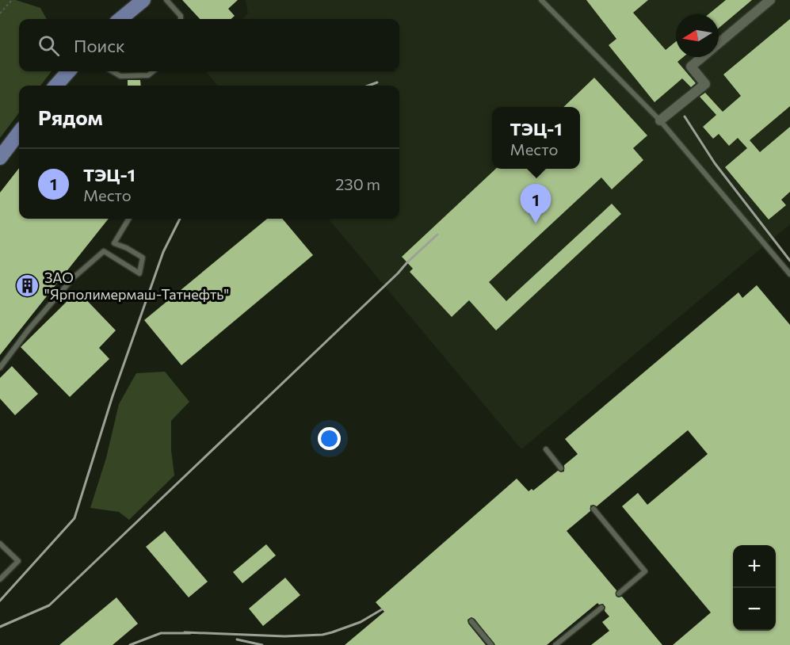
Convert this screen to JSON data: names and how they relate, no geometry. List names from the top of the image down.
{
  "places": {
    "building": ["ЗАО \"Ярполимермаш-Татнефть\""]
  },
  "north": "left",
  "page": {
    "search": "Поиск",
    "heading": "Рядом",
    "popup": ["ТЭЦ-1", "Место"],
    "list": [
      {
        "mark": "1",
        "name": "ТЭЦ-1",
        "note": "Место",
        "value": "230 m"
      }
    ],
    "pins": "1",
    "map_buttons": ["+", "−"]
  }
}
